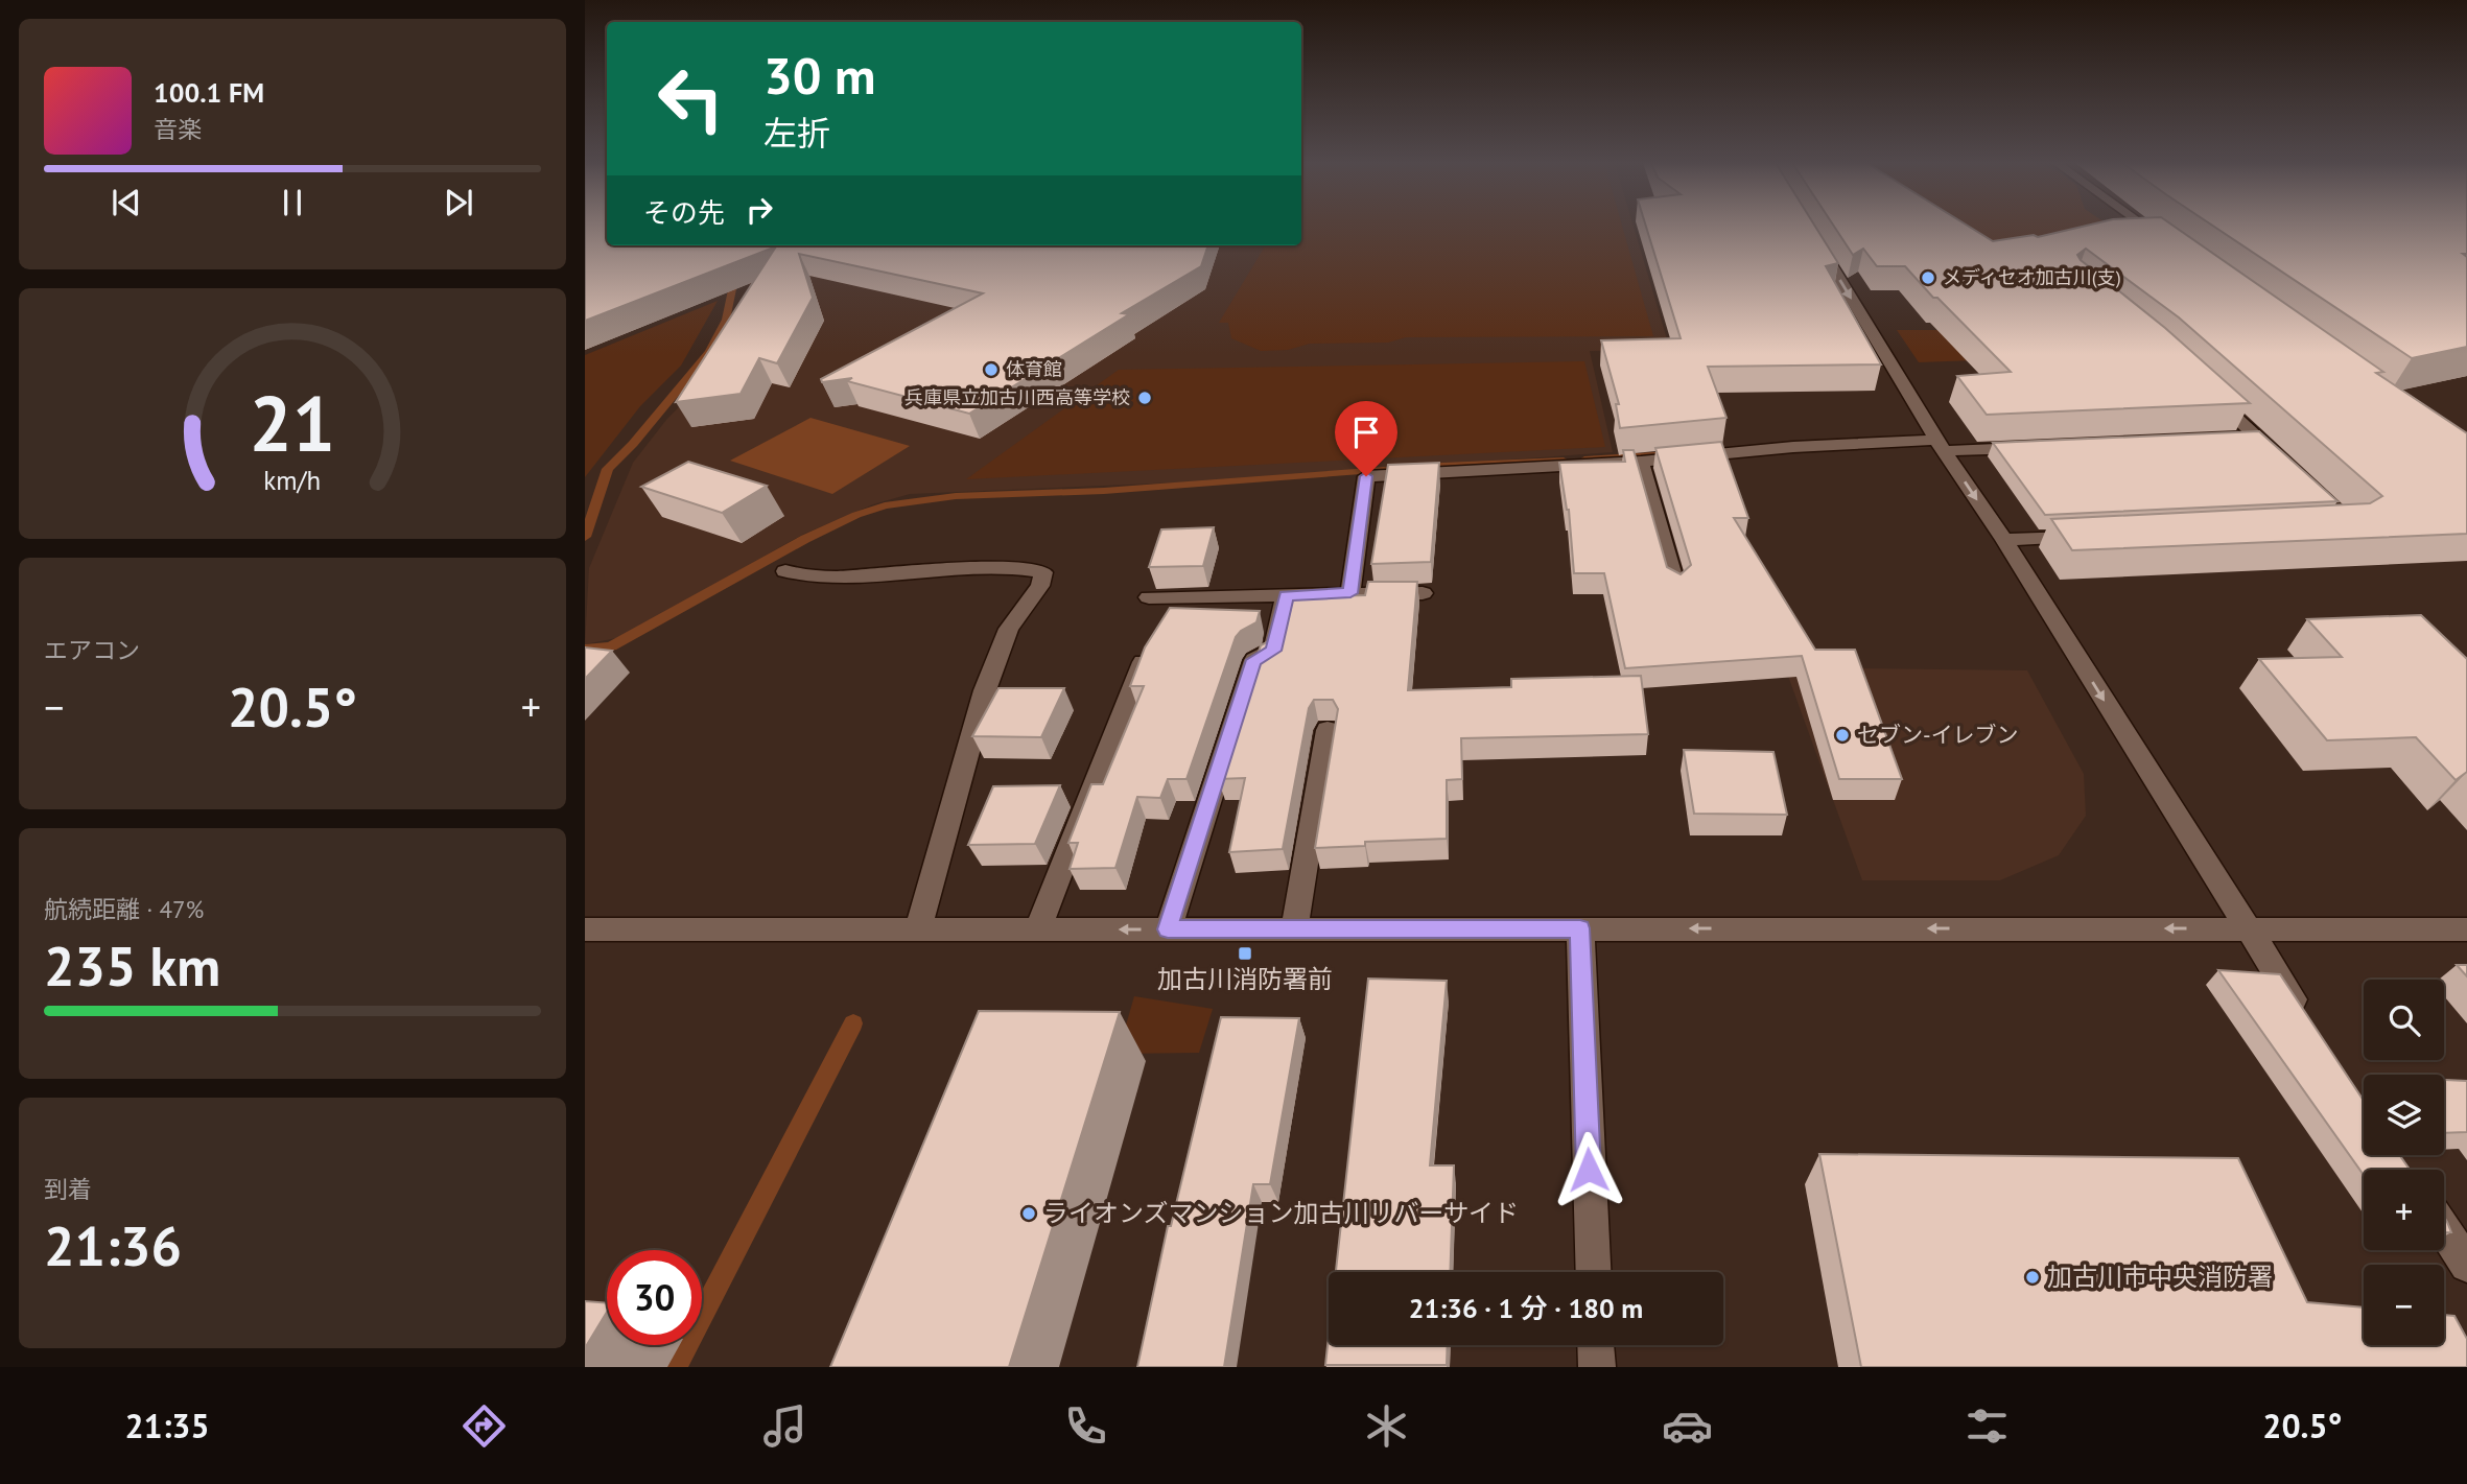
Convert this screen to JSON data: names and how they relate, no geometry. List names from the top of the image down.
{
  "places": {
    "other": [
      "メディセオ加古川(支)",
      "体育館",
      "兵庫県立加古川西高等学校",
      "セブン-イレブン",
      "ライオンズマンション加古川リバーサイド",
      "加古川市中央消防署"
    ],
    "transit": ["加古川消防署前"]
  },
  "page": {
    "turn": ["30 m", "左折"],
    "song": ["100.1 FM", "音楽"],
    "then": "その先",
    "tile": [
      "エアコン",
      ["航続距離 · 47%", "235 km"],
      ["到着", "21:36"]
    ],
    "heat": ["−", "20.5°", "+"],
    "map_buttons": ["+", "−"],
    "limit": "30",
    "trip": "21:36 · 1 分 · 180 m",
    "tabs": ["21:35", "20.5°"],
    "gauge": ["21", "km/h"]
  }
}
